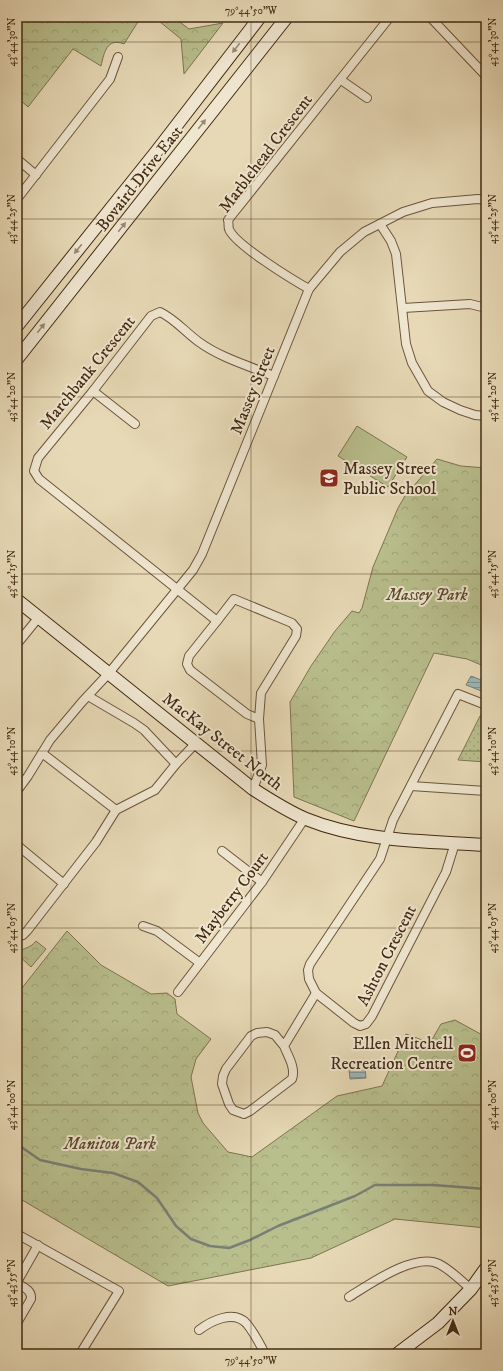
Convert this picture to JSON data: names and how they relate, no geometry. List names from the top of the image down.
{
  "streets": {
    "main road": ["Bovaird Drive East", "MacKay Street North"],
    "street": [
      "Marblehead Crescent",
      "Marchbank Crescent",
      "Massey Street",
      "Mayberry Court",
      "Ashton Crescent"
    ]
  },
  "crossings": [
    ["Marblehead Crescent", "Massey Street"],
    ["Marchbank Crescent", "Massey Street"],
    ["Massey Street", "MacKay Street North"],
    ["MacKay Street North", "Mayberry Court"],
    ["MacKay Street North", "Ashton Crescent"]
  ],
  "parks": ["Massey Park", "Manitou Park"],
  "places": {
    "school or university": ["Massey Street Public School"],
    "sports": ["Ellen Mitchell Recreation Centre"]
  },
  "north": "top",
  "coordinates": [
    "79°44'50\"W",
    "43°44'30\"N",
    "43°44'25\"N",
    "43°44'20\"N",
    "43°44'15\"N",
    "43°44'10\"N",
    "43°44'05\"N",
    "43°44'00\"N",
    "43°43'55\"N"
  ]
}
